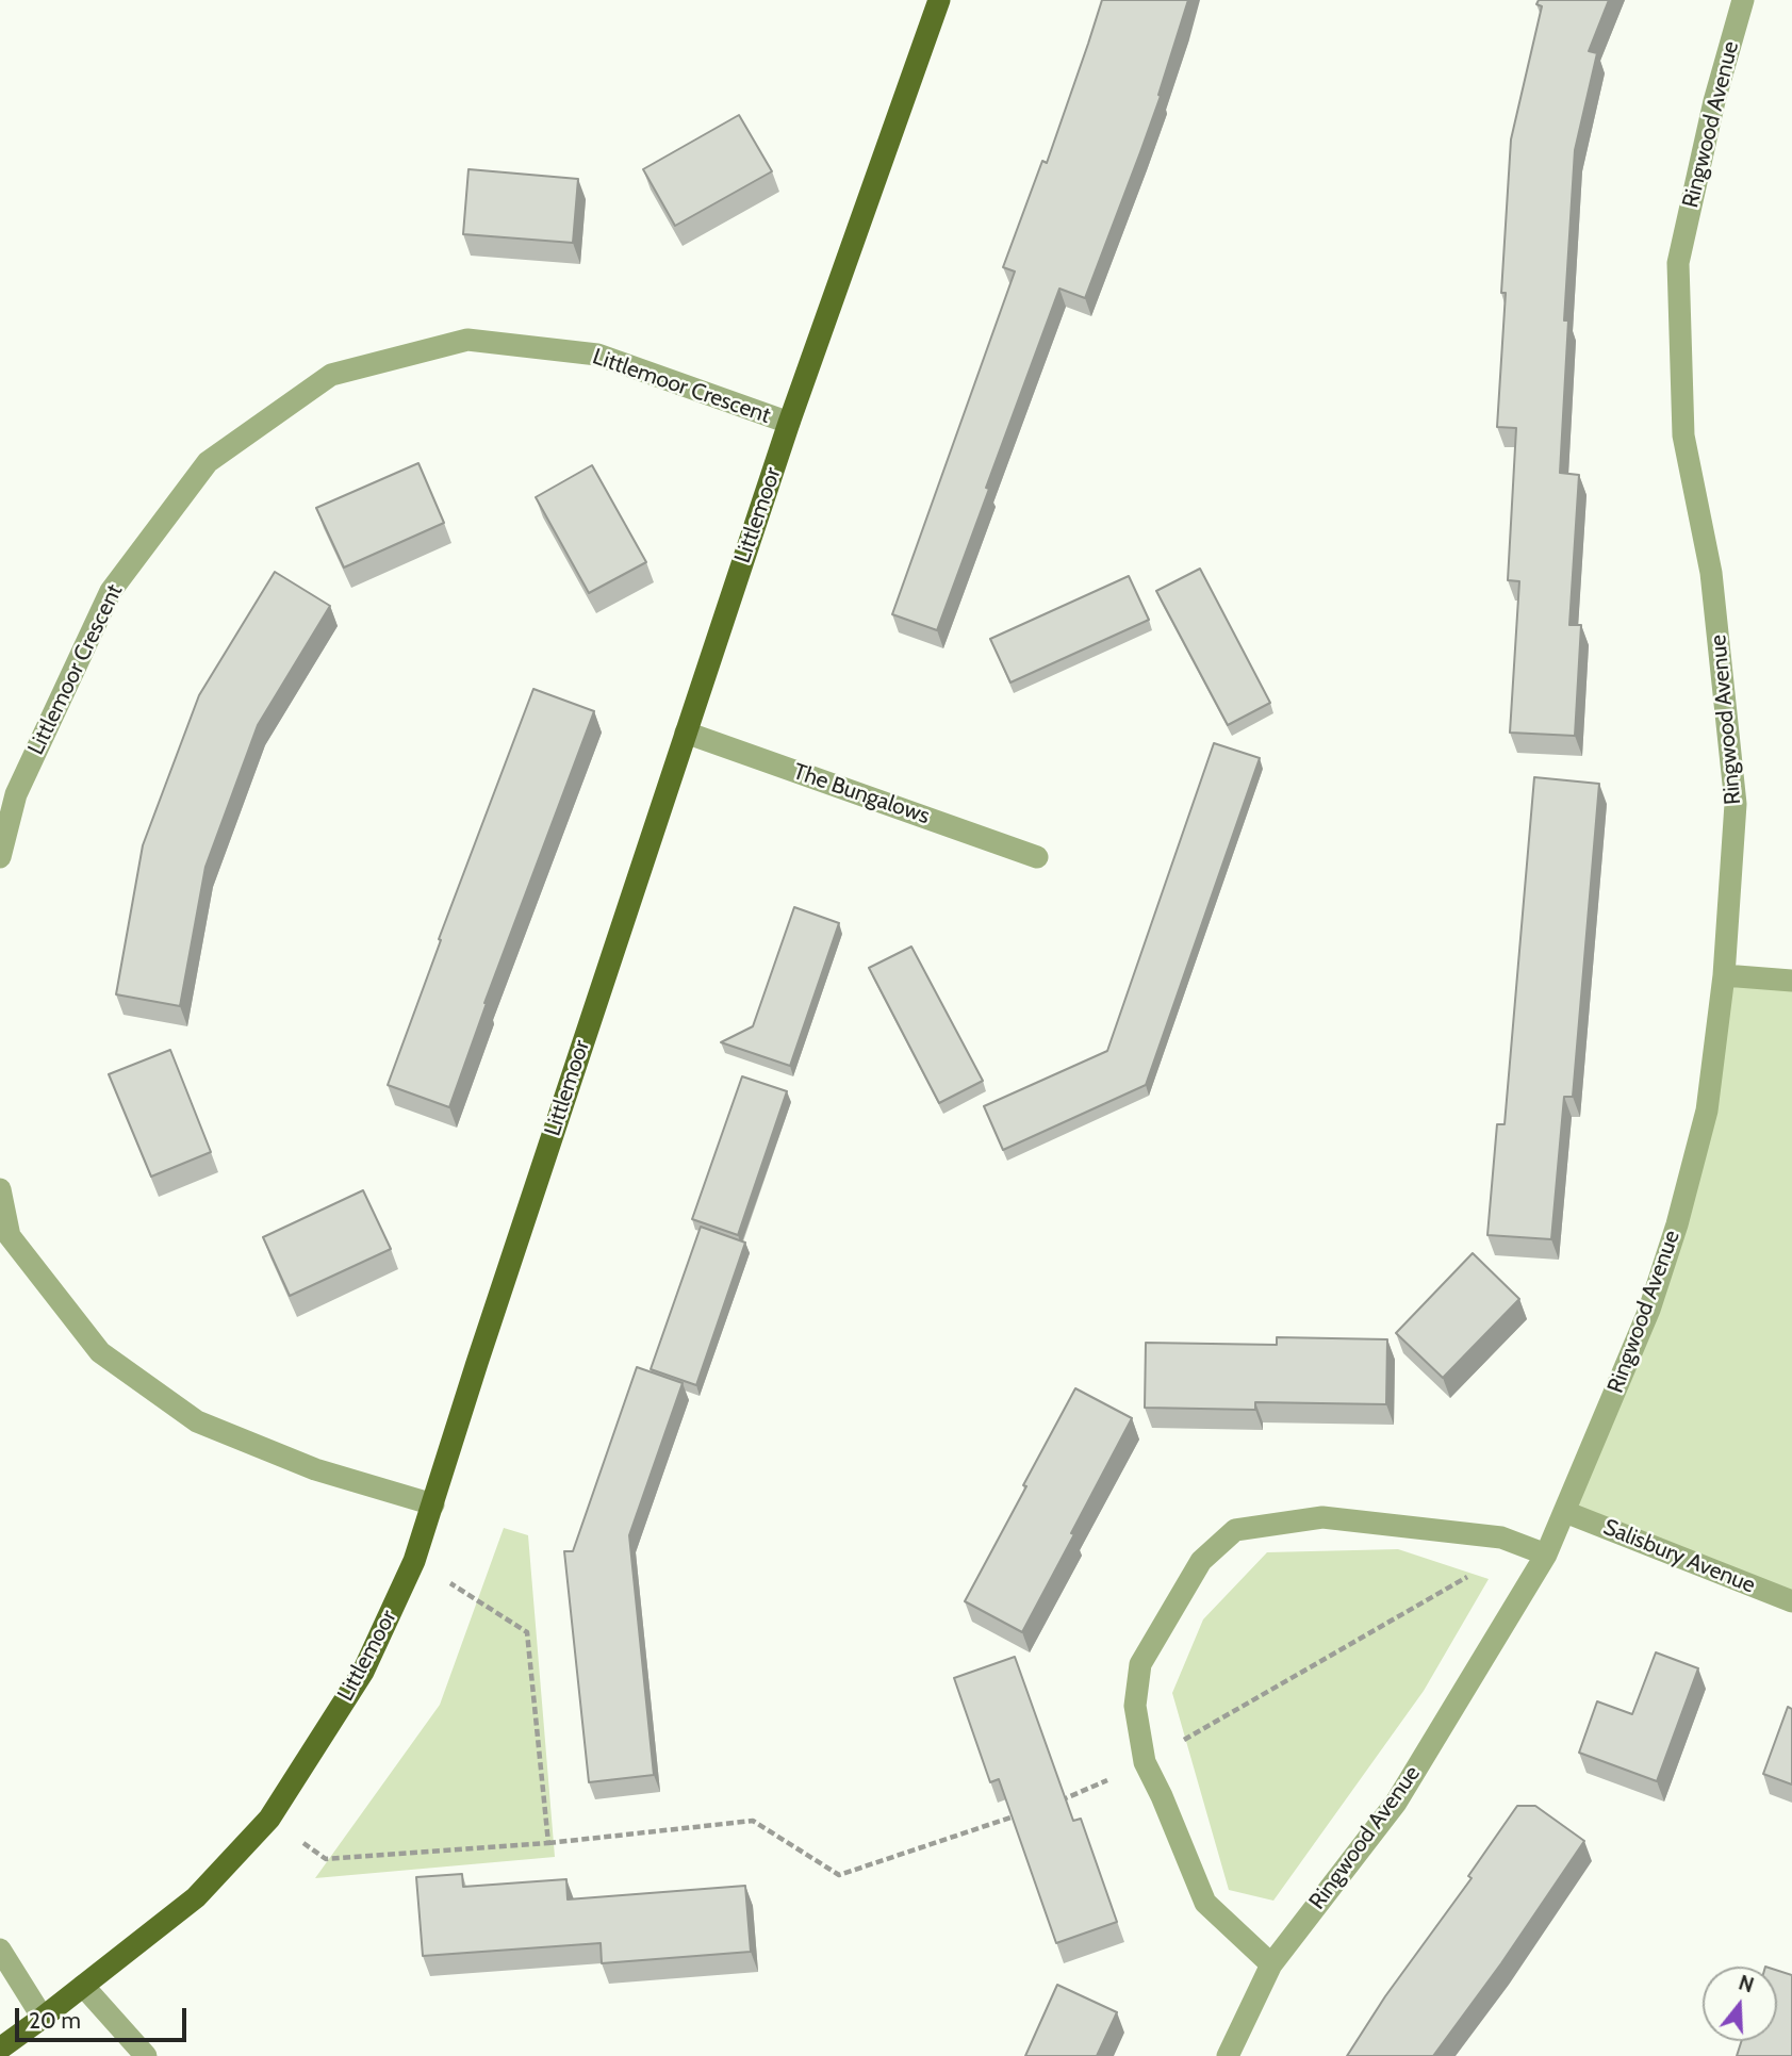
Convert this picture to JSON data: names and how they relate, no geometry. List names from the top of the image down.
{
  "streets": {
    "main road": ["Littlemoor"],
    "street": [
      "Ringwood Avenue",
      "Littlemoor Crescent",
      "The Bungalows",
      "Salisbury Avenue"
    ]
  },
  "crossings": [
    ["Ringwood Avenue", "Salisbury Avenue"],
    ["Littlemoor Crescent", "Littlemoor"],
    ["Littlemoor", "The Bungalows"]
  ],
  "scale_bar": "20 m",
  "north": "top"
}
